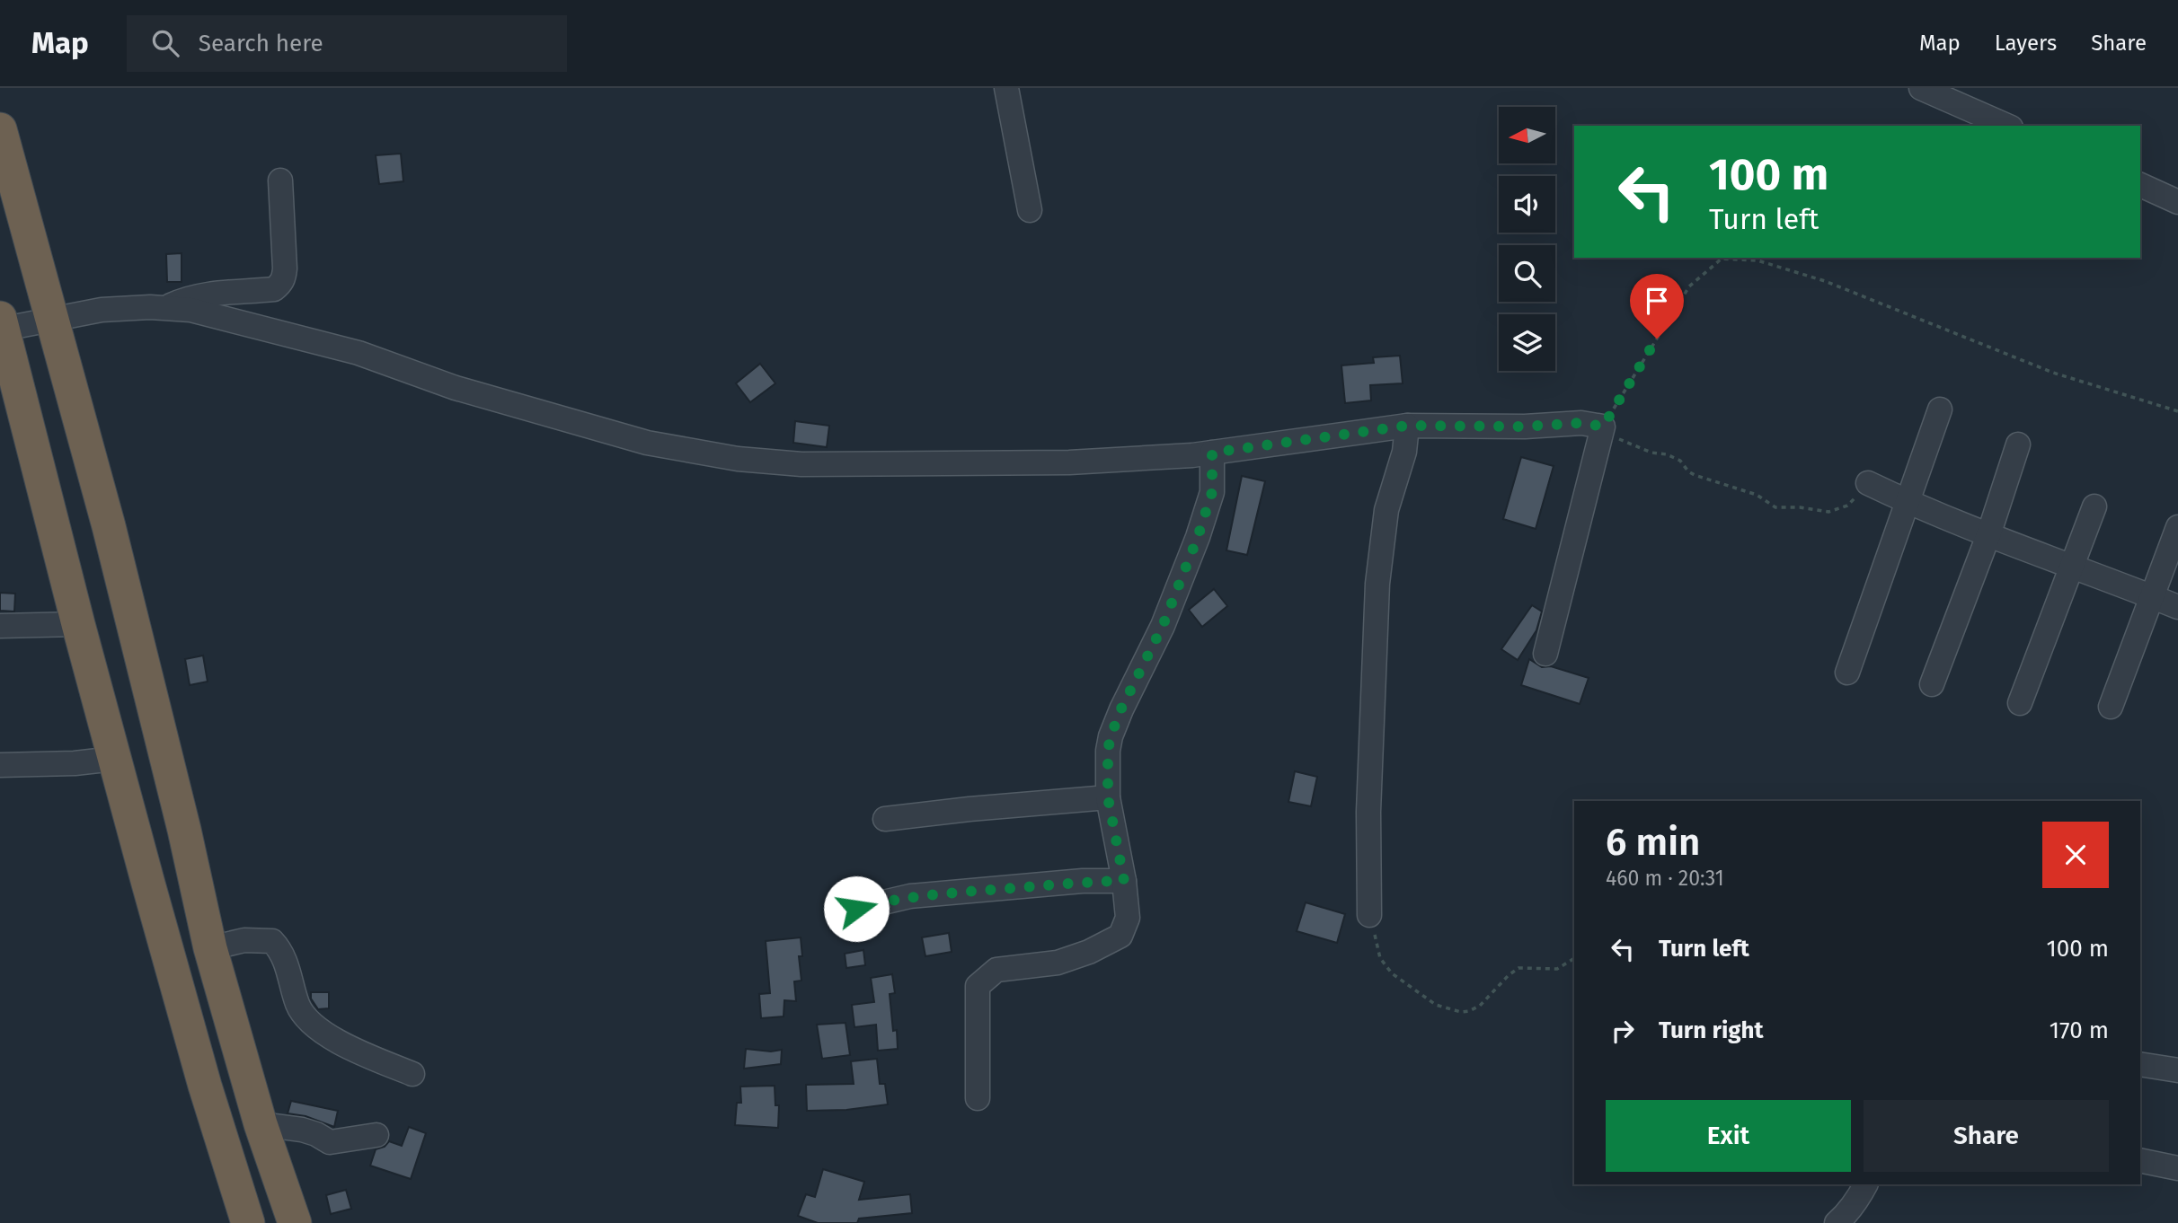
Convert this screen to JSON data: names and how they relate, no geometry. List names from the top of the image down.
{
  "north": "left",
  "page": {
    "header": "Map",
    "search": "Search here",
    "nav": ["Map", "Layers", "Share"],
    "turn": ["100 m", "Turn left"],
    "heading": ["6 min", "460 m · 20:31"],
    "list": [
      {
        "name": "Turn left",
        "value": "100 m"
      },
      {
        "name": "Turn right",
        "value": "170 m"
      }
    ],
    "buttons": ["Exit", "Share"]
  }
}
